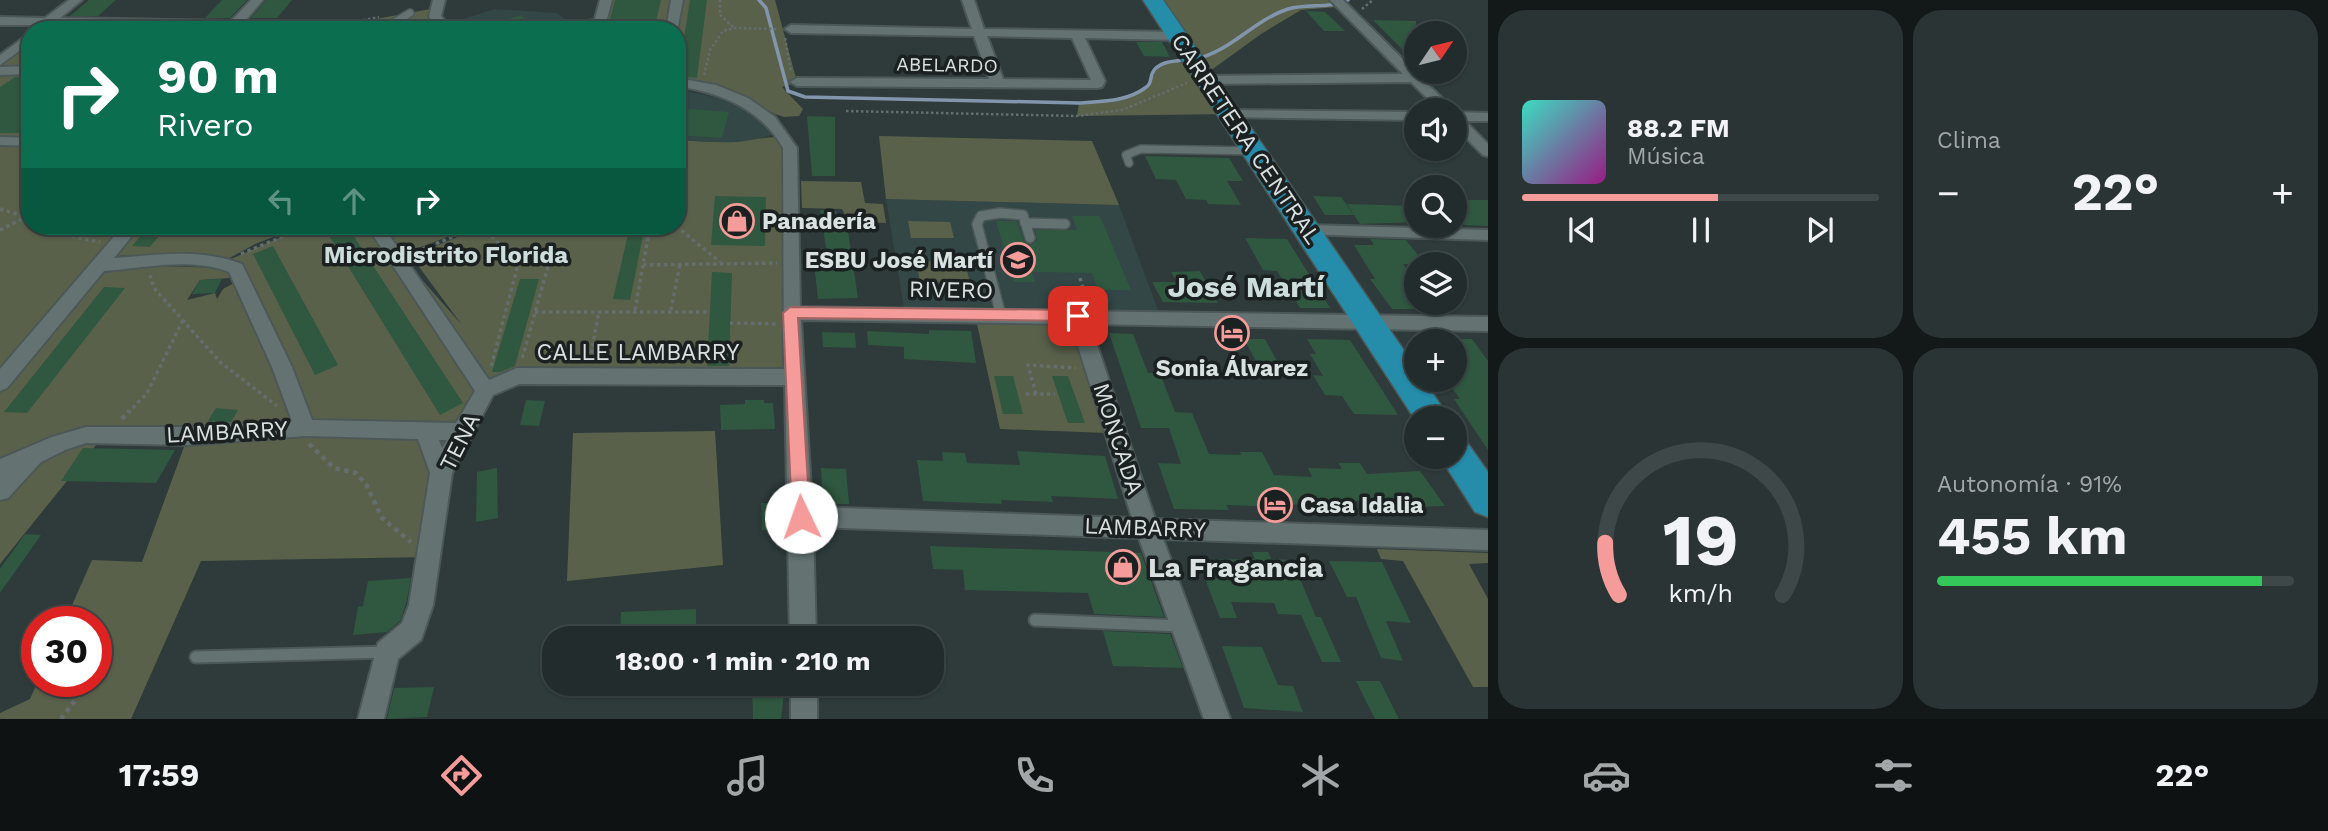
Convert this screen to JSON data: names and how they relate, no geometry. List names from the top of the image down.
{
  "streets": {
    "highway": ["CARRETERA CENTRAL"],
    "street": [
      "ABELARDO",
      "RIVERO",
      "CALLE LAMBARRY",
      "LAMBARRY",
      "MONCADA",
      "TENA"
    ]
  },
  "crossings": [
    ["CARRETERA CENTRAL", "RIVERO"],
    ["RIVERO", "MONCADA"],
    ["CALLE LAMBARRY", "TENA"],
    ["LAMBARRY", "MONCADA"],
    ["LAMBARRY", "TENA"]
  ],
  "districts": ["Microdistrito Florida", "José Martí"],
  "places": {
    "shop": ["Panadería", "La Fragancia"],
    "school or university": ["ESBU José Martí"],
    "hotel": ["Sonia Álvarez", "Casa Idalia"]
  },
  "north": "top right",
  "page": {
    "tile": [
      "Clima",
      ["Autonomía · 91%", "455 km"]
    ],
    "map_buttons": ["+", "−"],
    "turn": ["90 m", "Rivero"],
    "song": ["88.2 FM", "Música"],
    "heat": ["−", "22°", "+"],
    "limit": "30",
    "trip": "18:00 · 1 min · 210 m",
    "tabs": ["17:59", "22°"],
    "gauge": ["19", "km/h"]
  }
}
